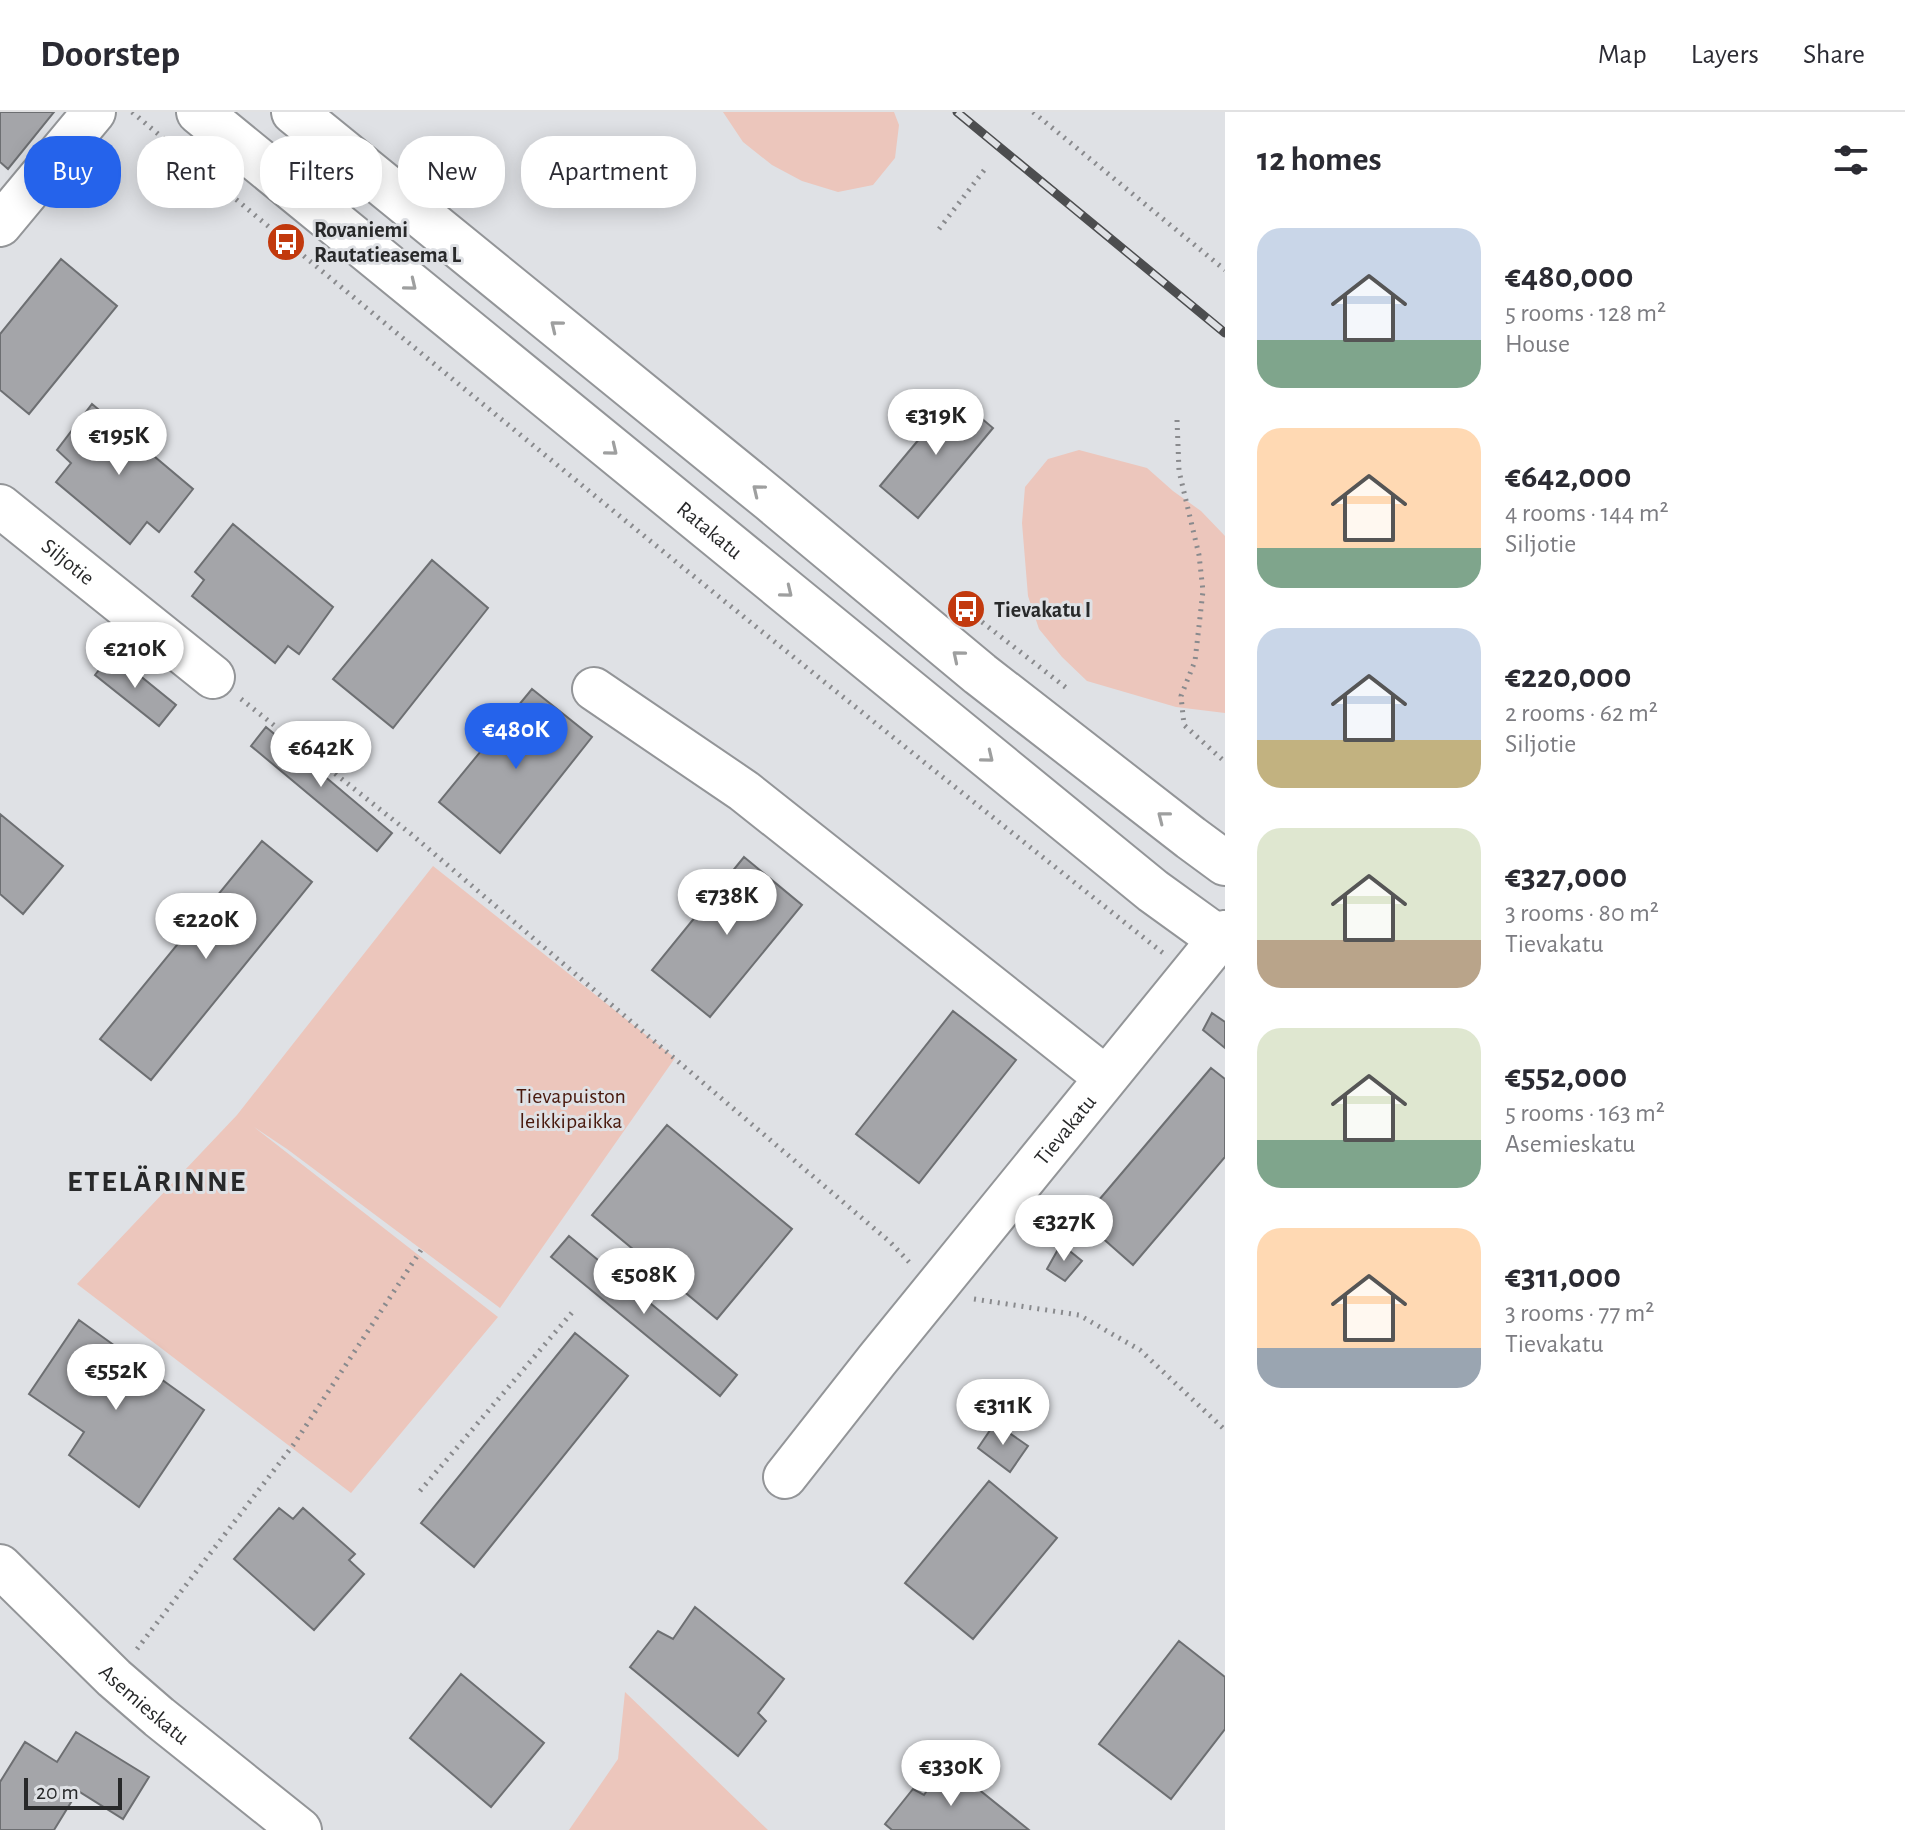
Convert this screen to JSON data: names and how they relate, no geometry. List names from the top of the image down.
{
  "streets": {
    "main road": ["Ratakatu"],
    "street": ["Siljotie", "Tievakatu", "Asemieskatu"]
  },
  "crossings": [
    ["Ratakatu", "Tievakatu"]
  ],
  "districts": ["ETELÄRINNE"],
  "parks": ["Tievapuiston leikkipaikka"],
  "places": {
    "bus stop": ["Rovaniemi Rautatieasema L", "Tievakatu I"]
  },
  "scale_bar": "20 m",
  "page": {
    "header": "Doorstep",
    "nav": ["Map", "Layers", "Share"],
    "heading": "12 homes",
    "chip": [
      "Buy",
      "Rent",
      "Filters",
      "New",
      "Apartment"
    ],
    "list": [
      {
        "name": "€480,000",
        "note": "5 rooms · 128 m² · House"
      },
      {
        "name": "€642,000",
        "note": "4 rooms · 144 m² · Siljotie"
      },
      {
        "name": "€220,000",
        "note": "2 rooms · 62 m² · Siljotie"
      },
      {
        "name": "€327,000",
        "note": "3 rooms · 80 m² · Tievakatu"
      },
      {
        "name": "€552,000",
        "note": "5 rooms · 163 m² · Asemieskatu"
      },
      {
        "name": "€311,000",
        "note": "3 rooms · 77 m² · Tievakatu"
      }
    ],
    "price": [
      "€319K",
      "€195K",
      "€210K",
      "€480K",
      "€642K",
      "€738K",
      "€220K",
      "€327K",
      "€508K",
      "€552K",
      "€311K",
      "€330K"
    ],
    "scale": "20 m"
  }
}
